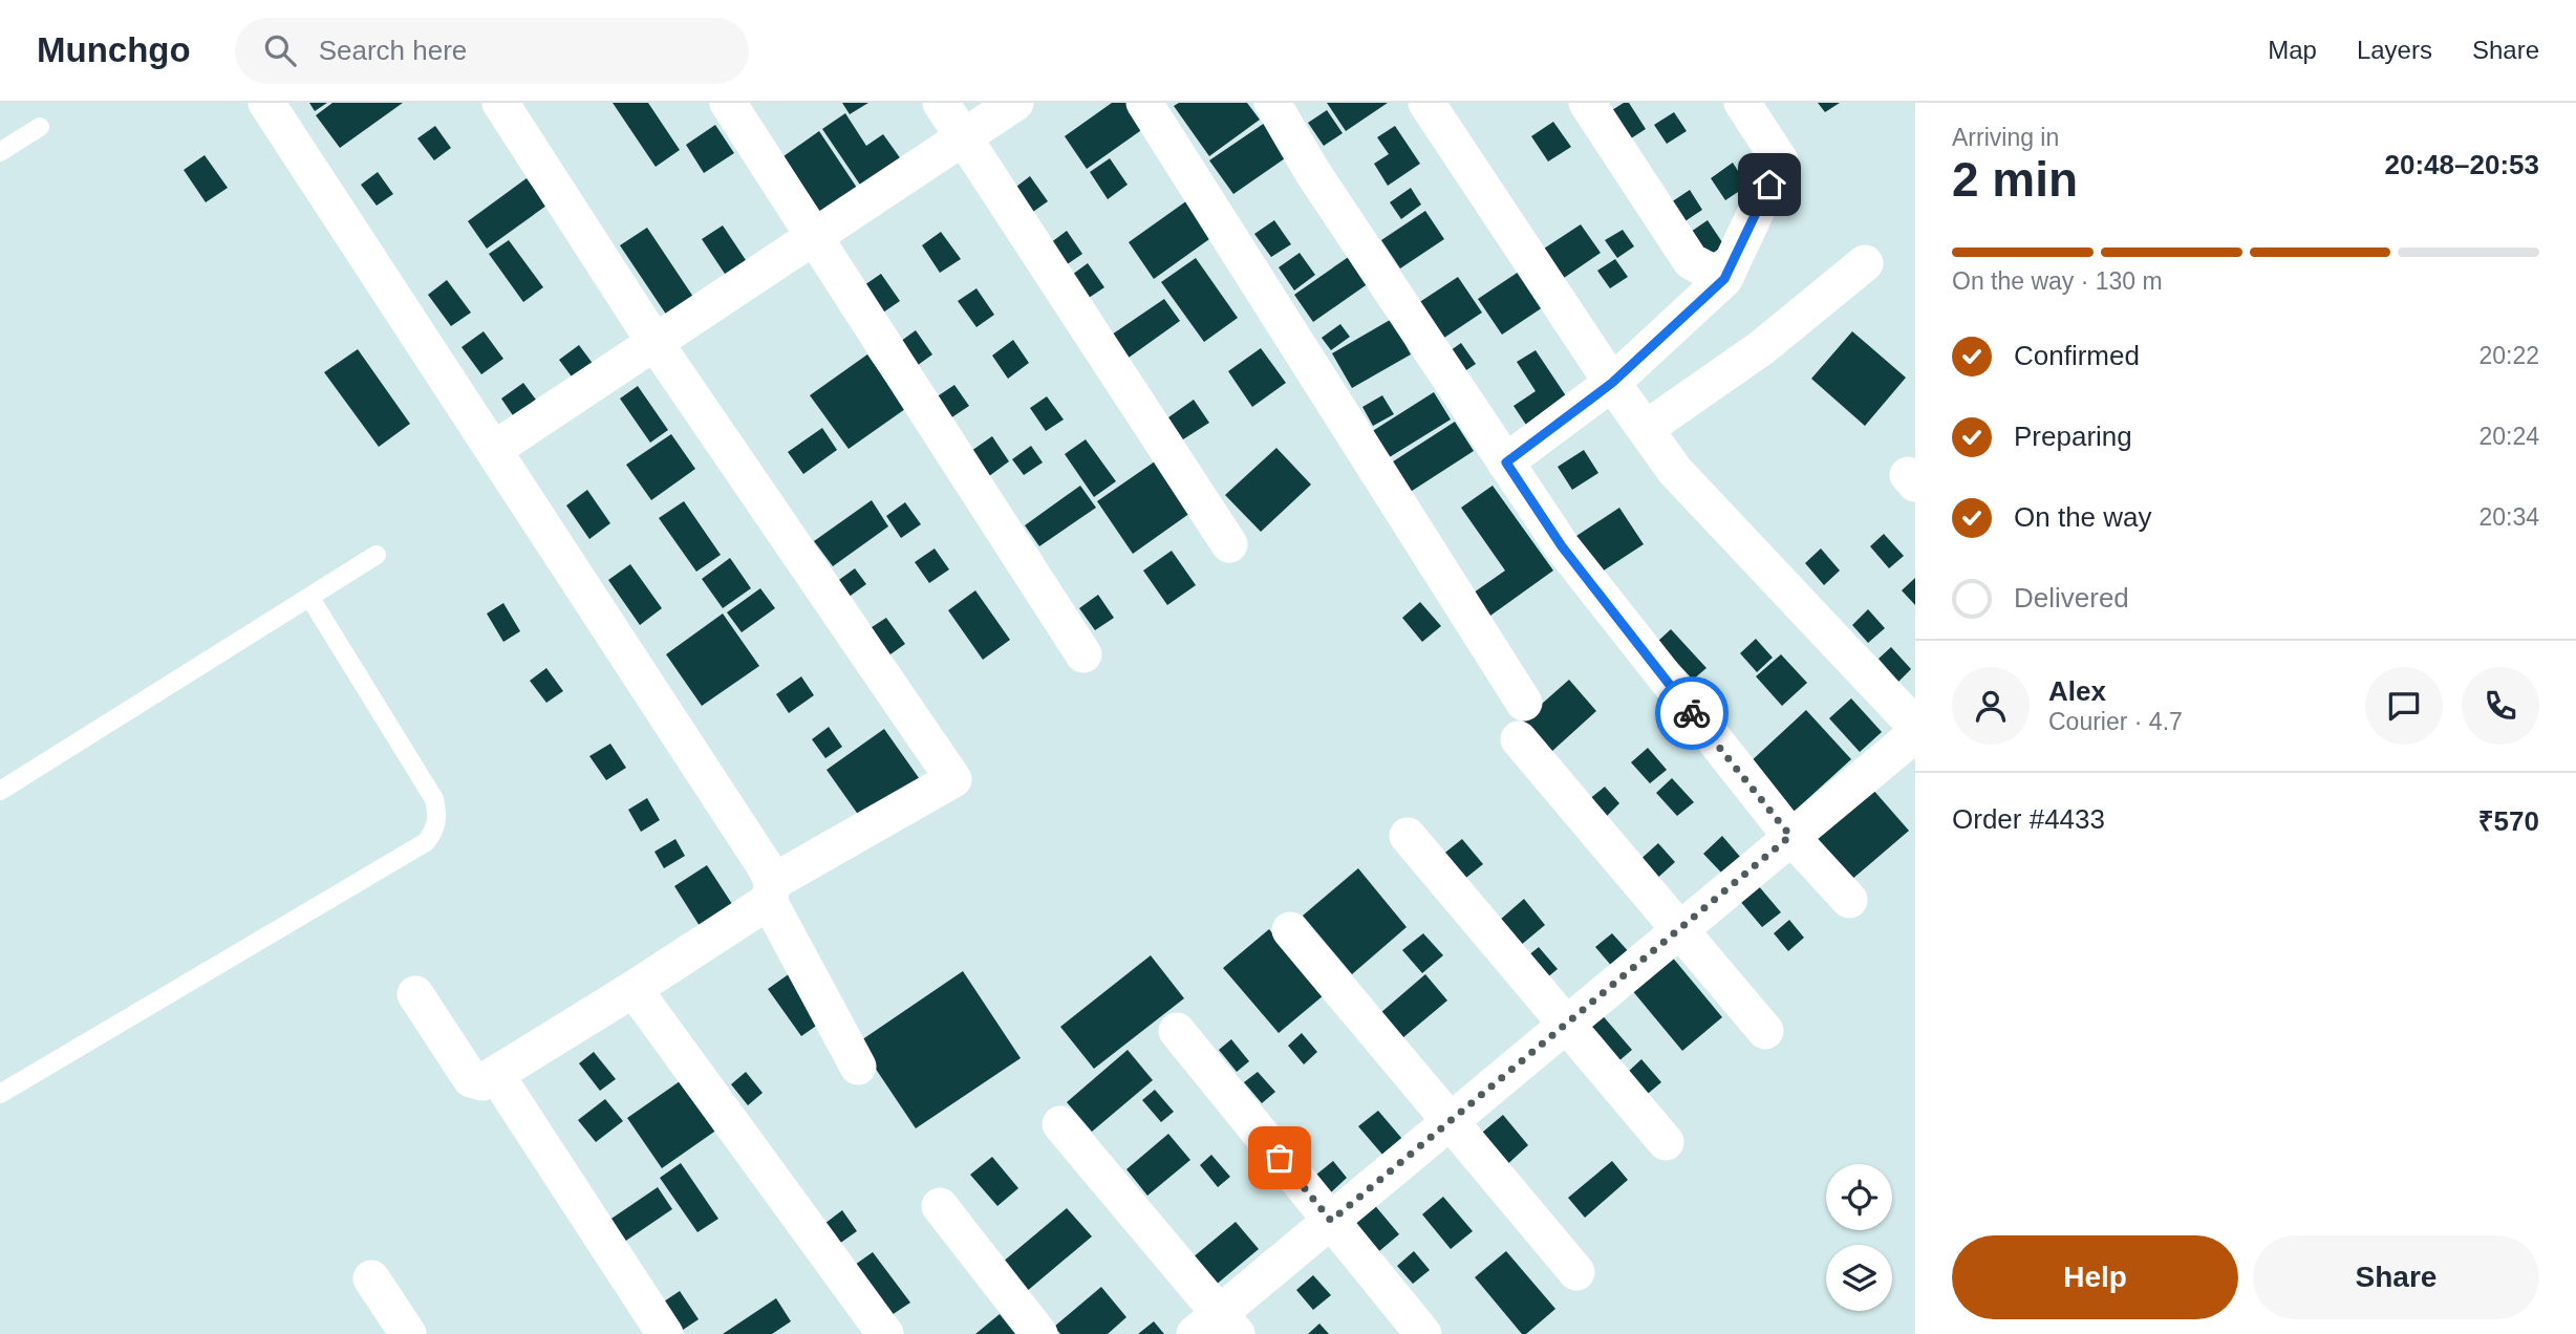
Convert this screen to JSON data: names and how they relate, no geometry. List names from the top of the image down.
{
  "page": {
    "header": "Munchgo",
    "search": "Search here",
    "nav": ["Map", "Layers", "Share"],
    "heading": ["2 min", "Arriving in", "20:48–20:53"],
    "panel": [
      "Alex",
      "Courier · 4.7",
      "Order #4433",
      "₹570"
    ],
    "bar": "On the way · 130 m",
    "list": [
      ["Confirmed", "20:22"],
      ["Preparing", "20:24"],
      ["On the way", "20:34"],
      "Delivered"
    ],
    "buttons": ["Help", "Share"]
  }
}
